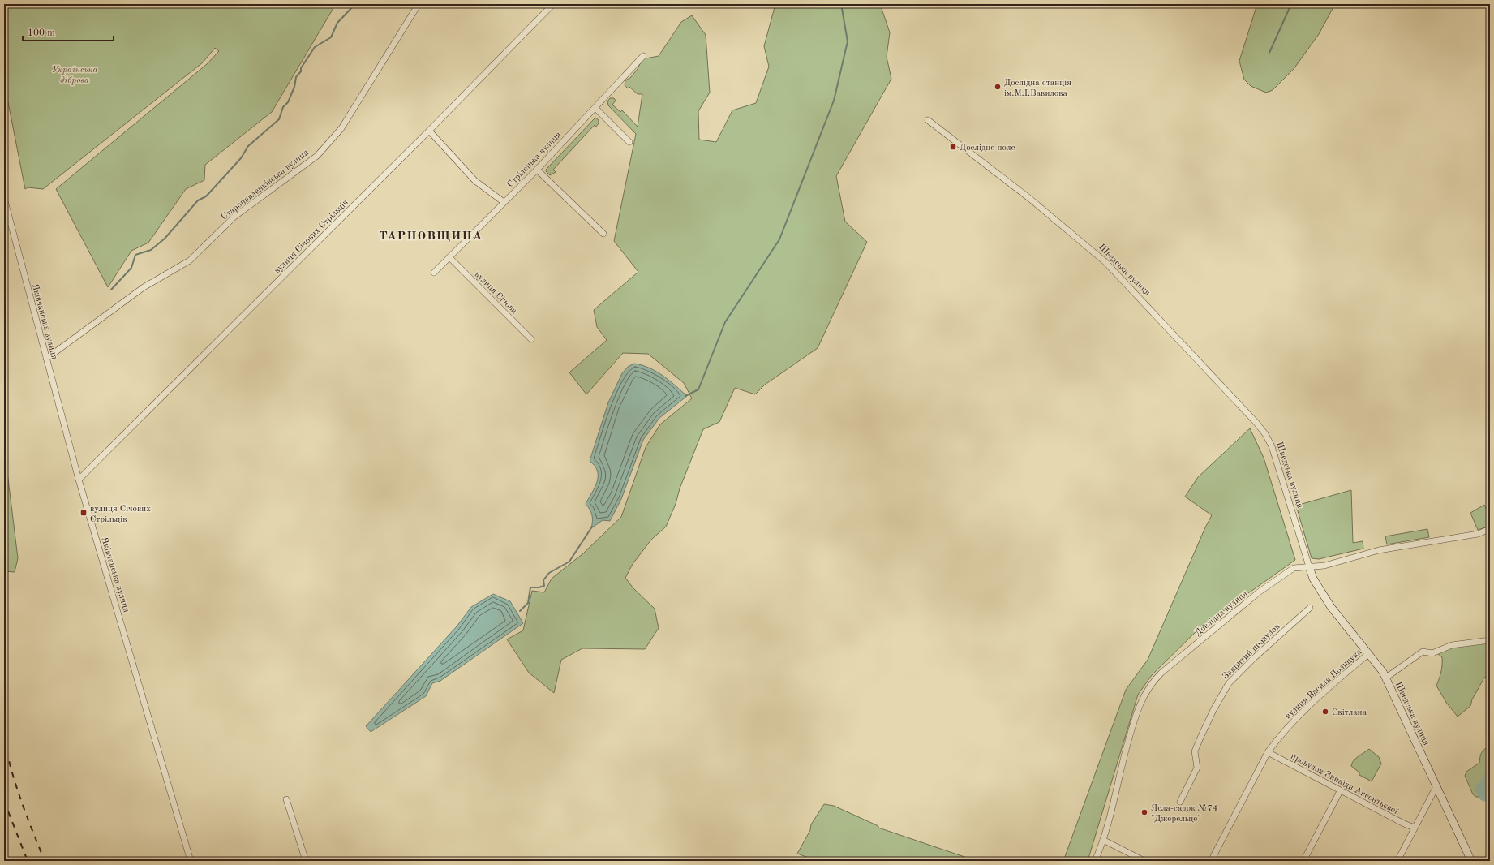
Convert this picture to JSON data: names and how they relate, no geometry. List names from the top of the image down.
{
  "streets": {
    "street": [
      "Стрілецька вулиця",
      "Старопавленківська вулиця",
      "вулиця Січових Стрільців",
      "Шведська вулиця",
      "вулиця Січова",
      "Яківчанська вулиця",
      "Дослідна вулиця",
      "Закритий провулок",
      "вулиця Василя Поліщука",
      "провулок Зинаїди Аксентьєвої"
    ]
  },
  "crossings": [
    ["Стрілецька вулиця", "вулиця Січова"],
    ["Старопавленківська вулиця", "Яківчанська вулиця"],
    ["вулиця Січових Стрільців", "Яківчанська вулиця"],
    ["Шведська вулиця", "Дослідна вулиця"],
    ["Шведська вулиця", "вулиця Василя Поліщука"],
    ["вулиця Василя Поліщука", "провулок Зинаїди Аксентьєвої"]
  ],
  "districts": ["ТАРНОВЩИНА"],
  "parks": ["Українська діброва"],
  "places": {
    "other": ["Дослідна станція ім.М.І.Вавилова", "Світлана", "Ясла-садок №74 \"Джерельце\""],
    "transit": ["Дослідне поле", "вулиця Січових Стрільців"]
  },
  "scale_bar": "100 m"
}
